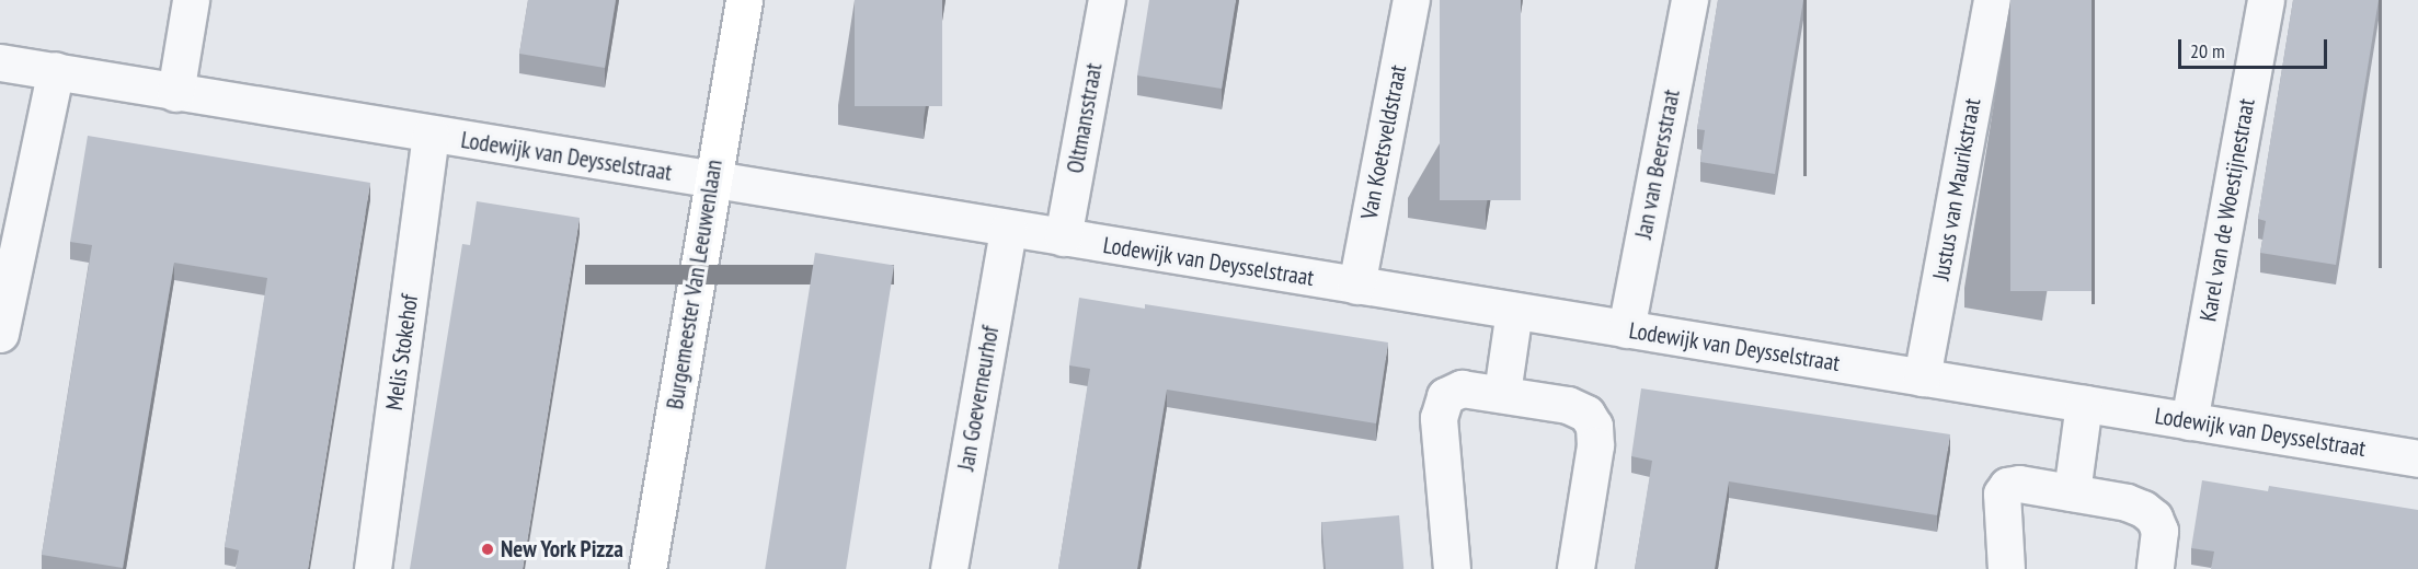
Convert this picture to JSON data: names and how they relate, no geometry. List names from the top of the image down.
{
  "streets": {
    "street": [
      "Oltmansstraat",
      "Van Koetsveldstraat",
      "Lodewijk van Deysselstraat",
      "Jan van Beersstraat",
      "Justus van Maurikstraat",
      "Karel van de Woestijnestraat",
      "Burgemeester Van Leeuwenlaan",
      "Melis Stokehof",
      "Jan Goeverneurhof"
    ]
  },
  "crossings": [
    ["Oltmansstraat", "Lodewijk van Deysselstraat"],
    ["Van Koetsveldstraat", "Lodewijk van Deysselstraat"],
    ["Lodewijk van Deysselstraat", "Jan van Beersstraat"],
    ["Lodewijk van Deysselstraat", "Justus van Maurikstraat"],
    ["Lodewijk van Deysselstraat", "Karel van de Woestijnestraat"],
    ["Lodewijk van Deysselstraat", "Burgemeester Van Leeuwenlaan"],
    ["Lodewijk van Deysselstraat", "Melis Stokehof"],
    ["Lodewijk van Deysselstraat", "Jan Goeverneurhof"]
  ],
  "places": ["New York Pizza"],
  "scale_bar": "20 m"
}
